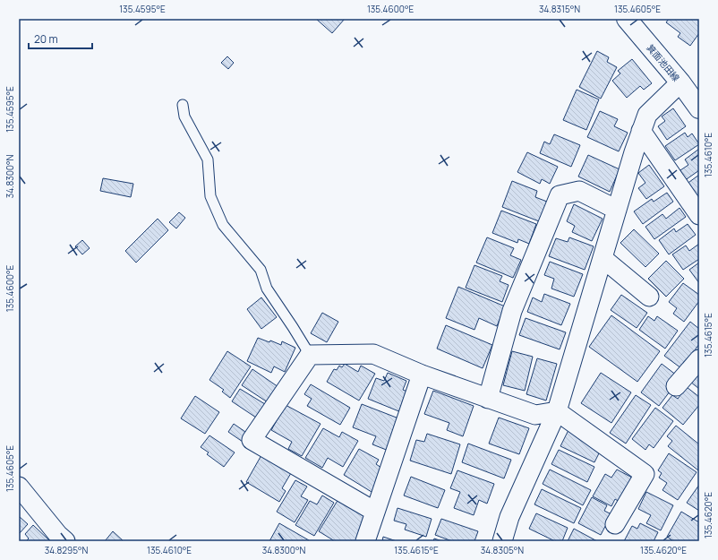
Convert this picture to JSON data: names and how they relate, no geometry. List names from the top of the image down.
{
  "streets": {
    "main road": ["箕面池田線"]
  },
  "scale_bar": "20 m",
  "coordinates": [
    "135.4595°E",
    "135.4600°E",
    "34.8315°N",
    "135.4605°E",
    "135.4610°E",
    "34.8300°N",
    "135.4615°E",
    "135.4620°E",
    "34.8295°N",
    "34.8305°N"
  ]
}
